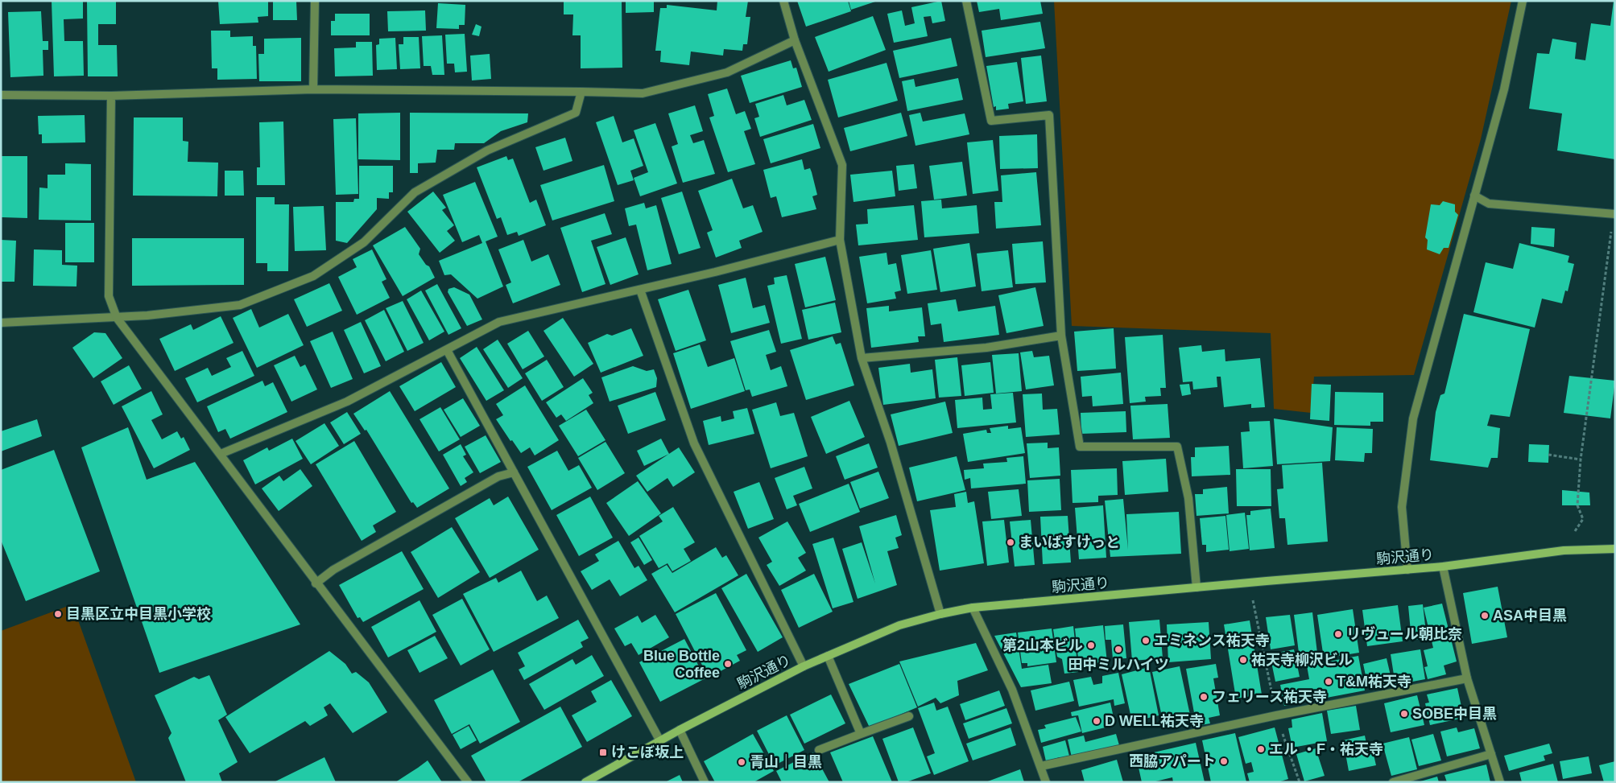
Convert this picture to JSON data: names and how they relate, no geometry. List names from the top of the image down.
{
  "streets": {
    "main road": ["駒沢通り"]
  },
  "places": {
    "other": [
      "まいばすけっと",
      "目黒区立中目黒小学校",
      "ASA中目黒",
      "リヴュール朝比奈",
      "エミネンス祐天寺",
      "第2山本ビル",
      "田中ミルハイツ",
      "祐天寺柳沢ビル",
      "Blue Bottle Coffee",
      "T&M祐天寺",
      "フェリース祐天寺",
      "SOBE中目黒",
      "D WELL祐天寺",
      "エル ・F・祐天寺",
      "西脇アパート",
      "青山｜目黒"
    ],
    "transit": ["けこぼ坂上"]
  }
}
